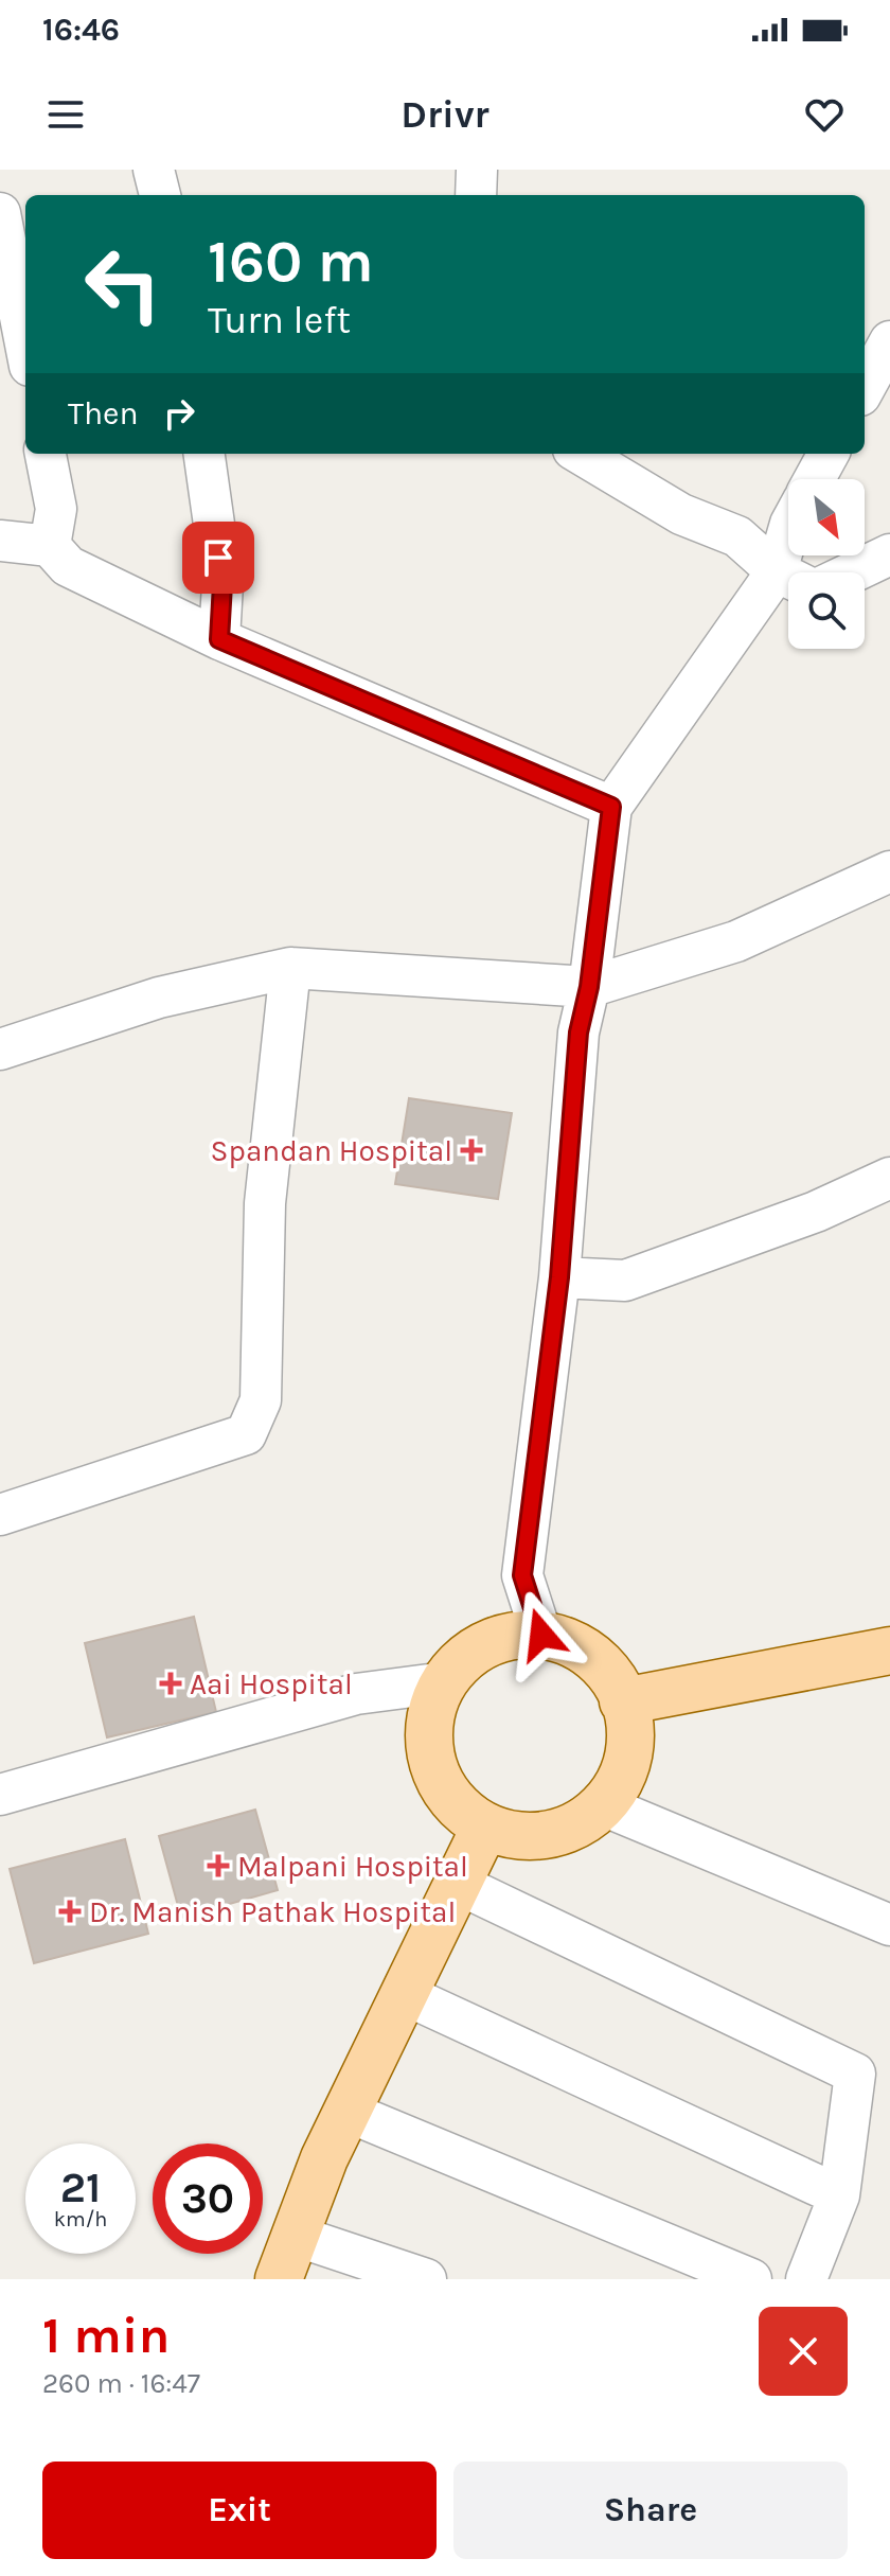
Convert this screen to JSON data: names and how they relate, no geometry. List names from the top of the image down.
{
  "places": {
    "health": [
      "Spandan Hospital",
      "Aai Hospital",
      "Malpani Hospital",
      "Dr. Manish Pathak Hospital"
    ]
  },
  "north": "bottom right",
  "page": {
    "status": "16:46",
    "header": "Drivr",
    "turn": ["160 m", "Turn left"],
    "then": "Then",
    "speed": "21 km/h",
    "limit": "30",
    "heading": ["1 min", "260 m · 16:47"],
    "buttons": ["Exit", "Share"]
  }
}
